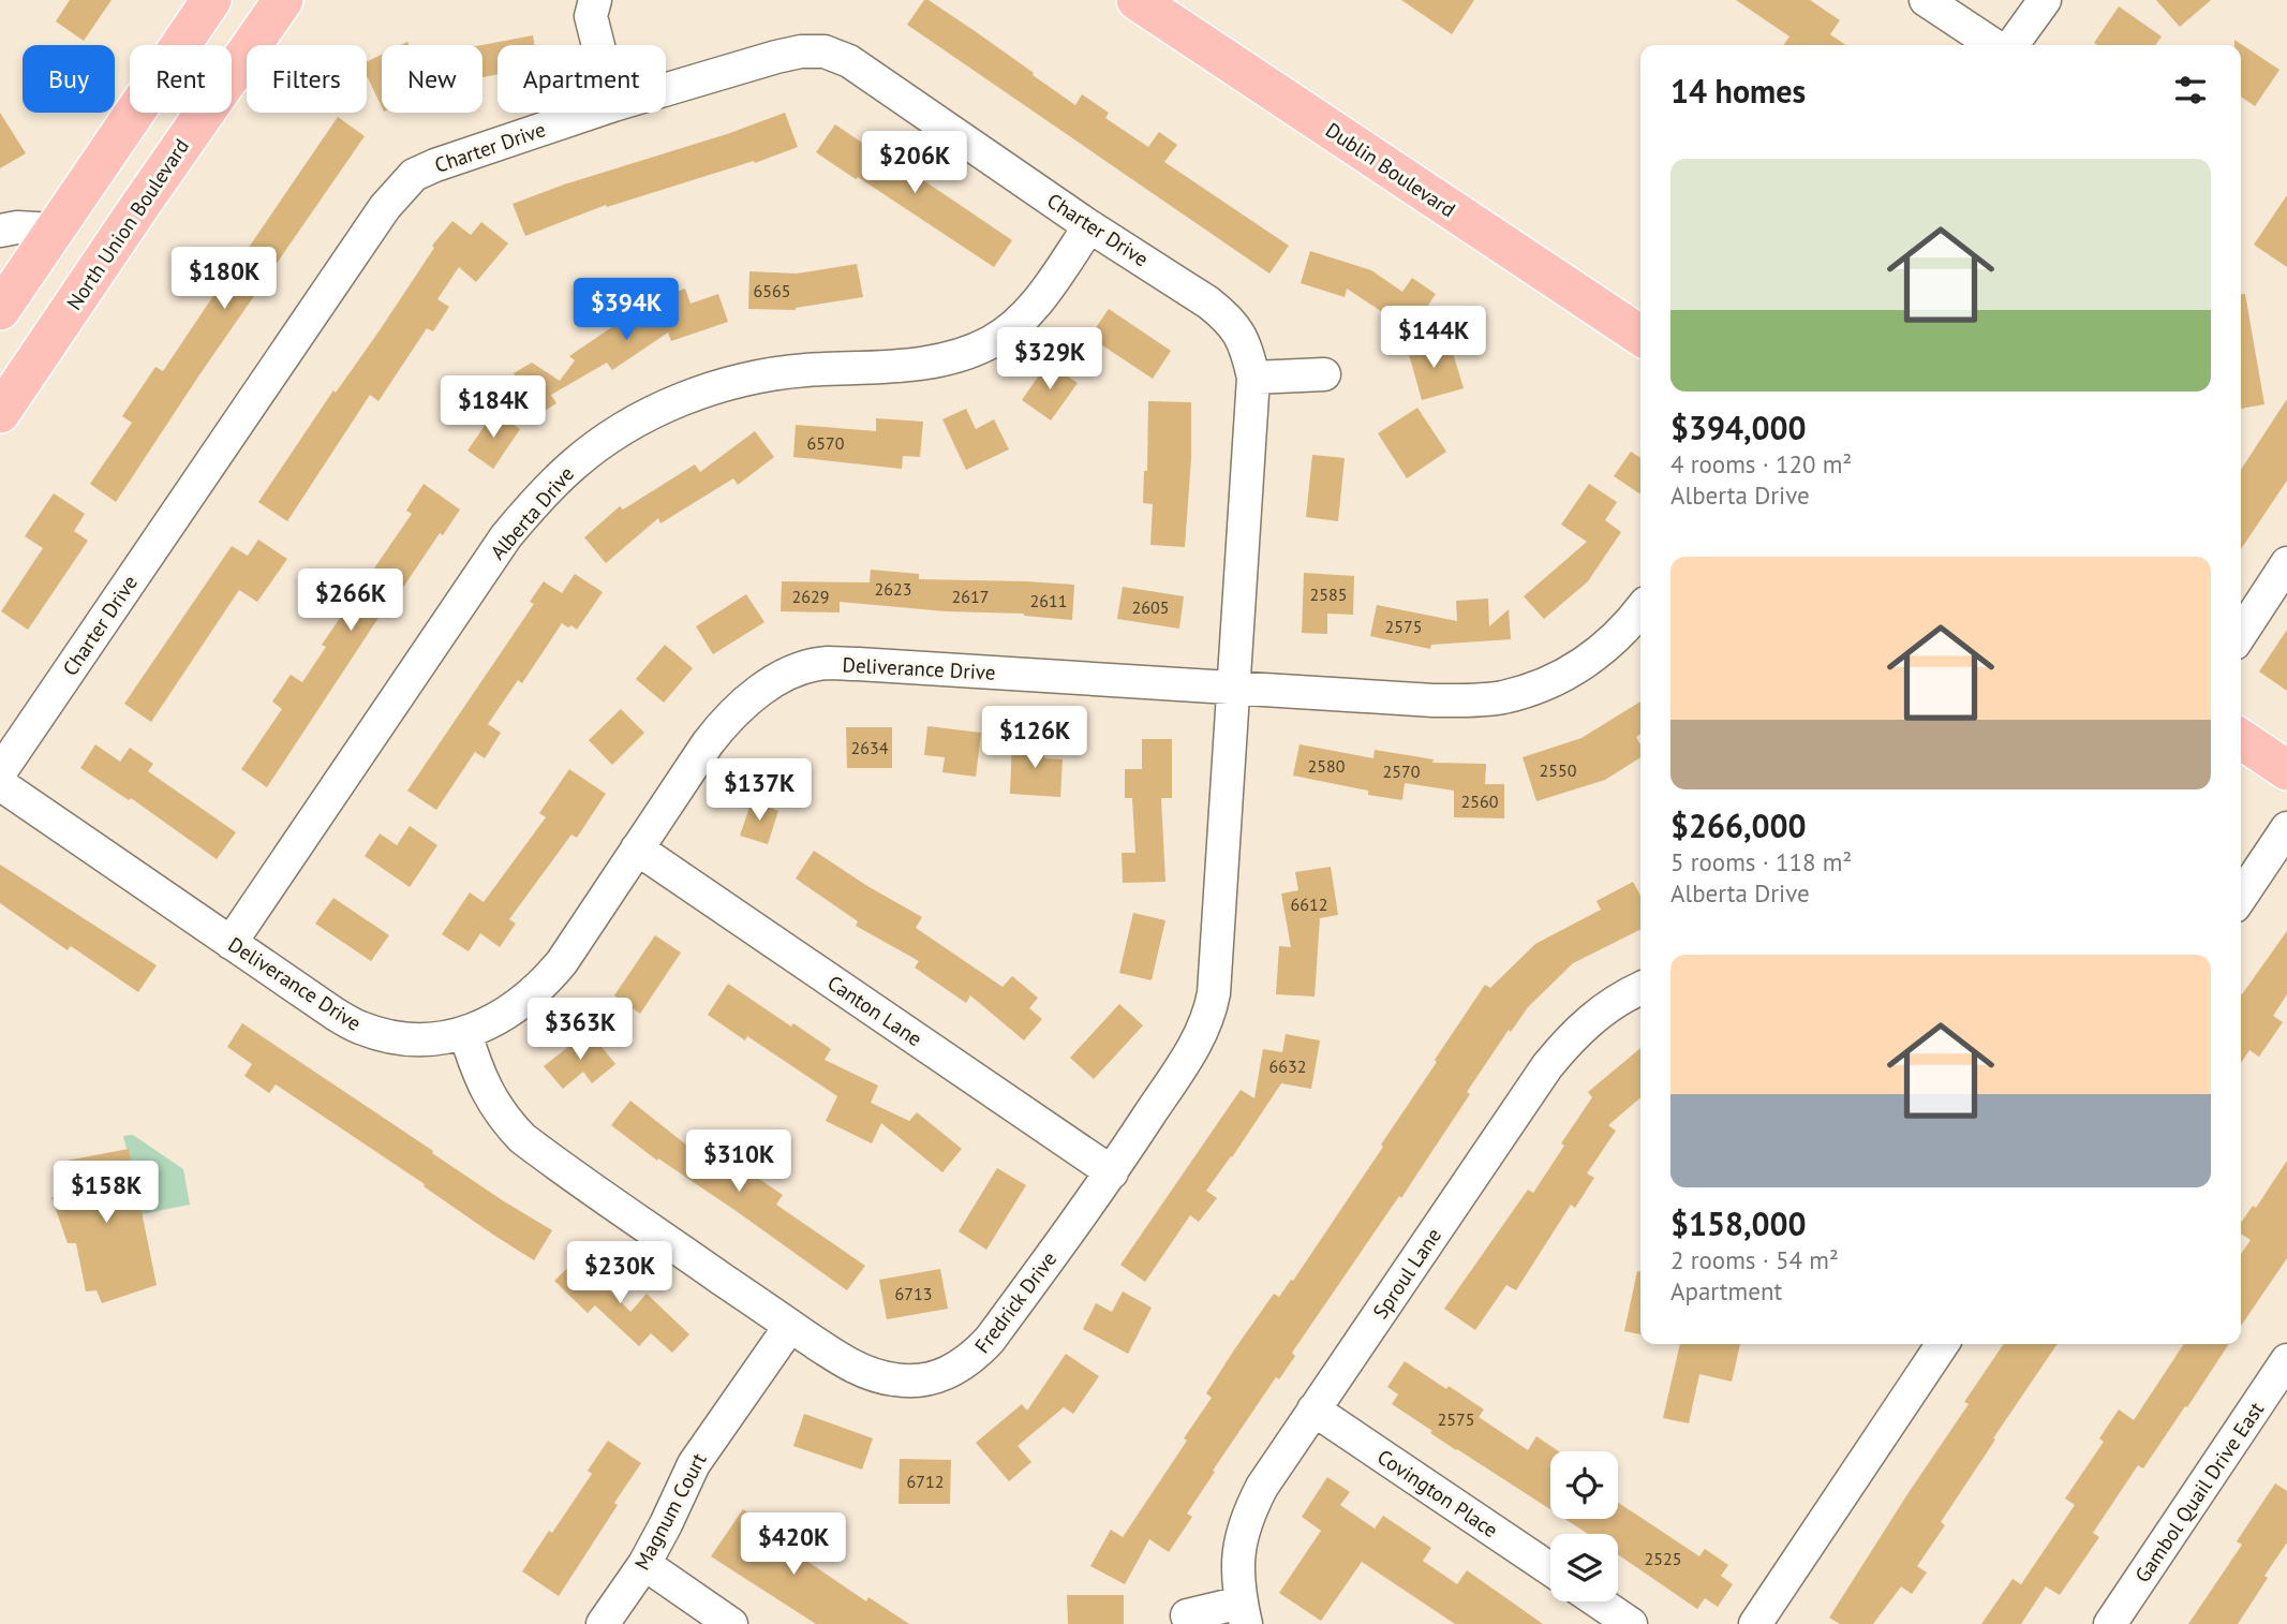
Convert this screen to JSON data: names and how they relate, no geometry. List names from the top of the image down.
{
  "streets": {
    "main road": ["Dublin Boulevard", "North Union Boulevard"],
    "street": [
      "Charter Drive",
      "Alberta Drive",
      "Deliverance Drive",
      "Canton Lane",
      "Sproul Lane",
      "Fredrick Drive",
      "Gambol Quail Drive East",
      "Covington Place",
      "Magnum Court"
    ]
  },
  "crossings": [
    ["Charter Drive", "Alberta Drive"],
    ["Charter Drive", "Deliverance Drive"],
    ["Charter Drive", "Fredrick Drive"],
    ["Alberta Drive", "Deliverance Drive"],
    ["Deliverance Drive", "Canton Lane"],
    ["Deliverance Drive", "Fredrick Drive"],
    ["Canton Lane", "Fredrick Drive"],
    ["Sproul Lane", "Covington Place"],
    ["Fredrick Drive", "Magnum Court"]
  ],
  "house_numbers": [
    "6565",
    "6570",
    "2623",
    "2585",
    "2629",
    "2617",
    "2611",
    "2605",
    "2575",
    "2634",
    "2580",
    "2550",
    "2570",
    "2560",
    "6612",
    "6632",
    "6713",
    "2575",
    "6712",
    "2525"
  ],
  "page": {
    "chip": [
      "Buy",
      "Rent",
      "Filters",
      "New",
      "Apartment"
    ],
    "heading": "14 homes",
    "price": [
      "$206K",
      "$180K",
      "$394K",
      "$144K",
      "$329K",
      "$184K",
      "$266K",
      "$126K",
      "$137K",
      "$363K",
      "$310K",
      "$158K",
      "$230K",
      "$420K"
    ],
    "list": [
      {
        "name": "$394,000",
        "note": "4 rooms · 120 m² · Alberta Drive"
      },
      {
        "name": "$266,000",
        "note": "5 rooms · 118 m² · Alberta Drive"
      },
      {
        "name": "$158,000",
        "note": "2 rooms · 54 m² · Apartment"
      }
    ]
  }
}
